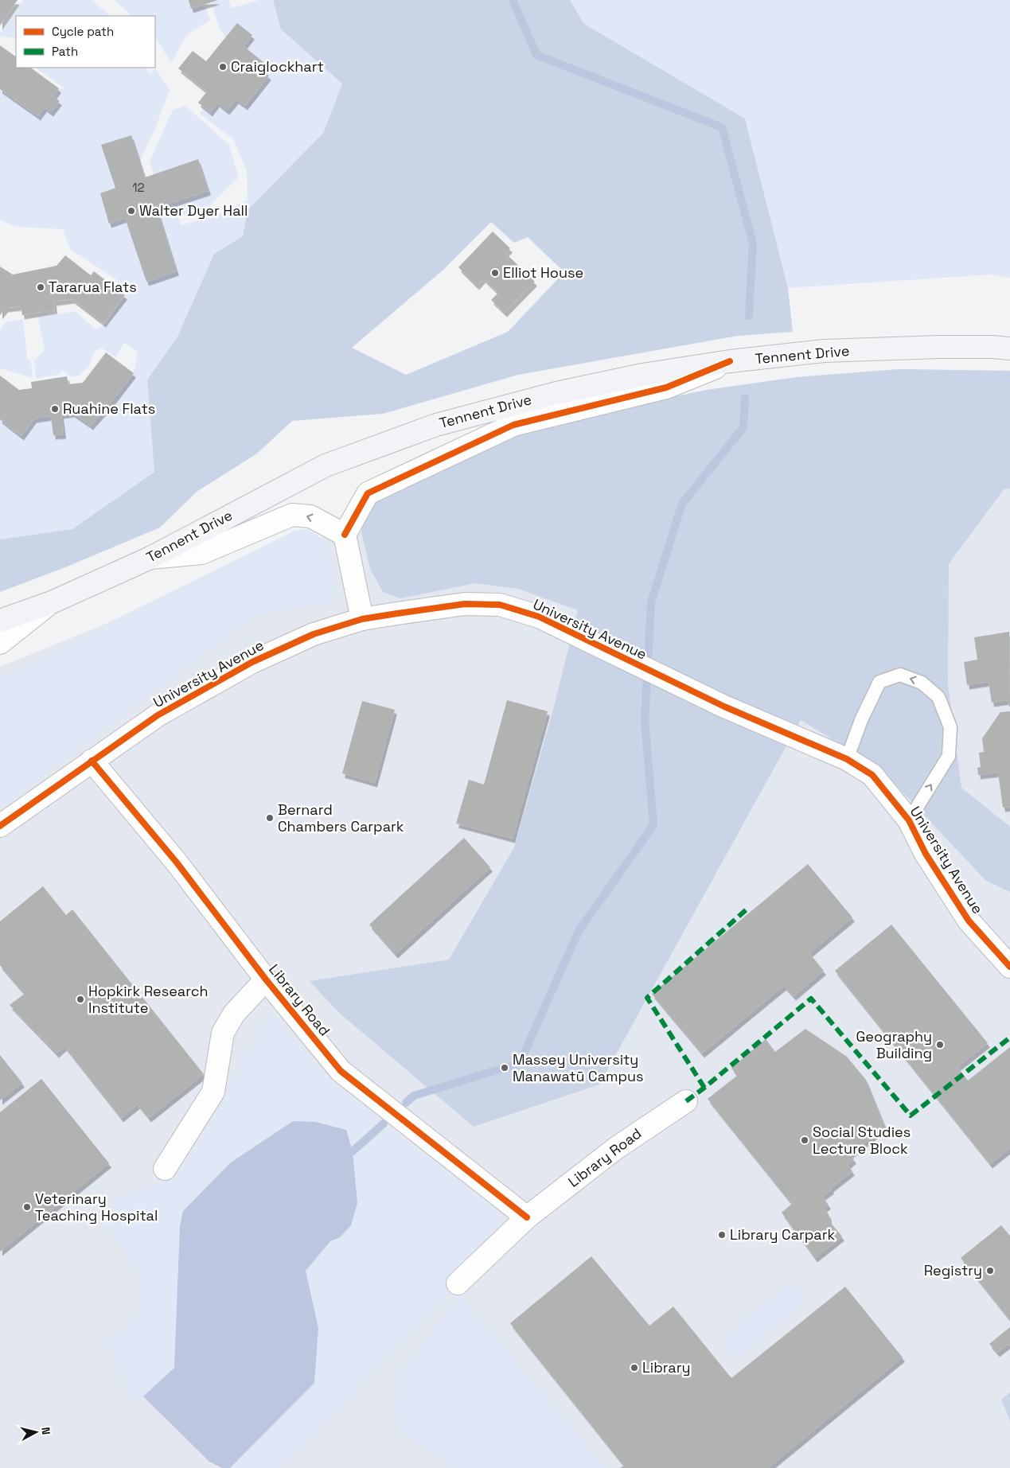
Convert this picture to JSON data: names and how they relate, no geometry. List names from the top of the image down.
{
  "streets": {
    "main road": ["Tennent Drive"],
    "street": ["University Avenue", "Library Road"]
  },
  "crossings": [
    ["University Avenue", "Library Road"]
  ],
  "places": [
    "Craiglockhart",
    "Walter Dyer Hall",
    "Elliot House",
    "Tararua Flats",
    "Ruahine Flats",
    "Bernard Chambers Carpark",
    "Hopkirk Research Institute",
    "Geography Building",
    "Massey University Manawatū Campus",
    "Social Studies Lecture Block",
    "Veterinary Teaching Hospital",
    "Library Carpark",
    "Registry",
    "Library"
  ],
  "house_numbers": ["12"],
  "legend": ["Cycle path", "Path"],
  "north": "right"
}
